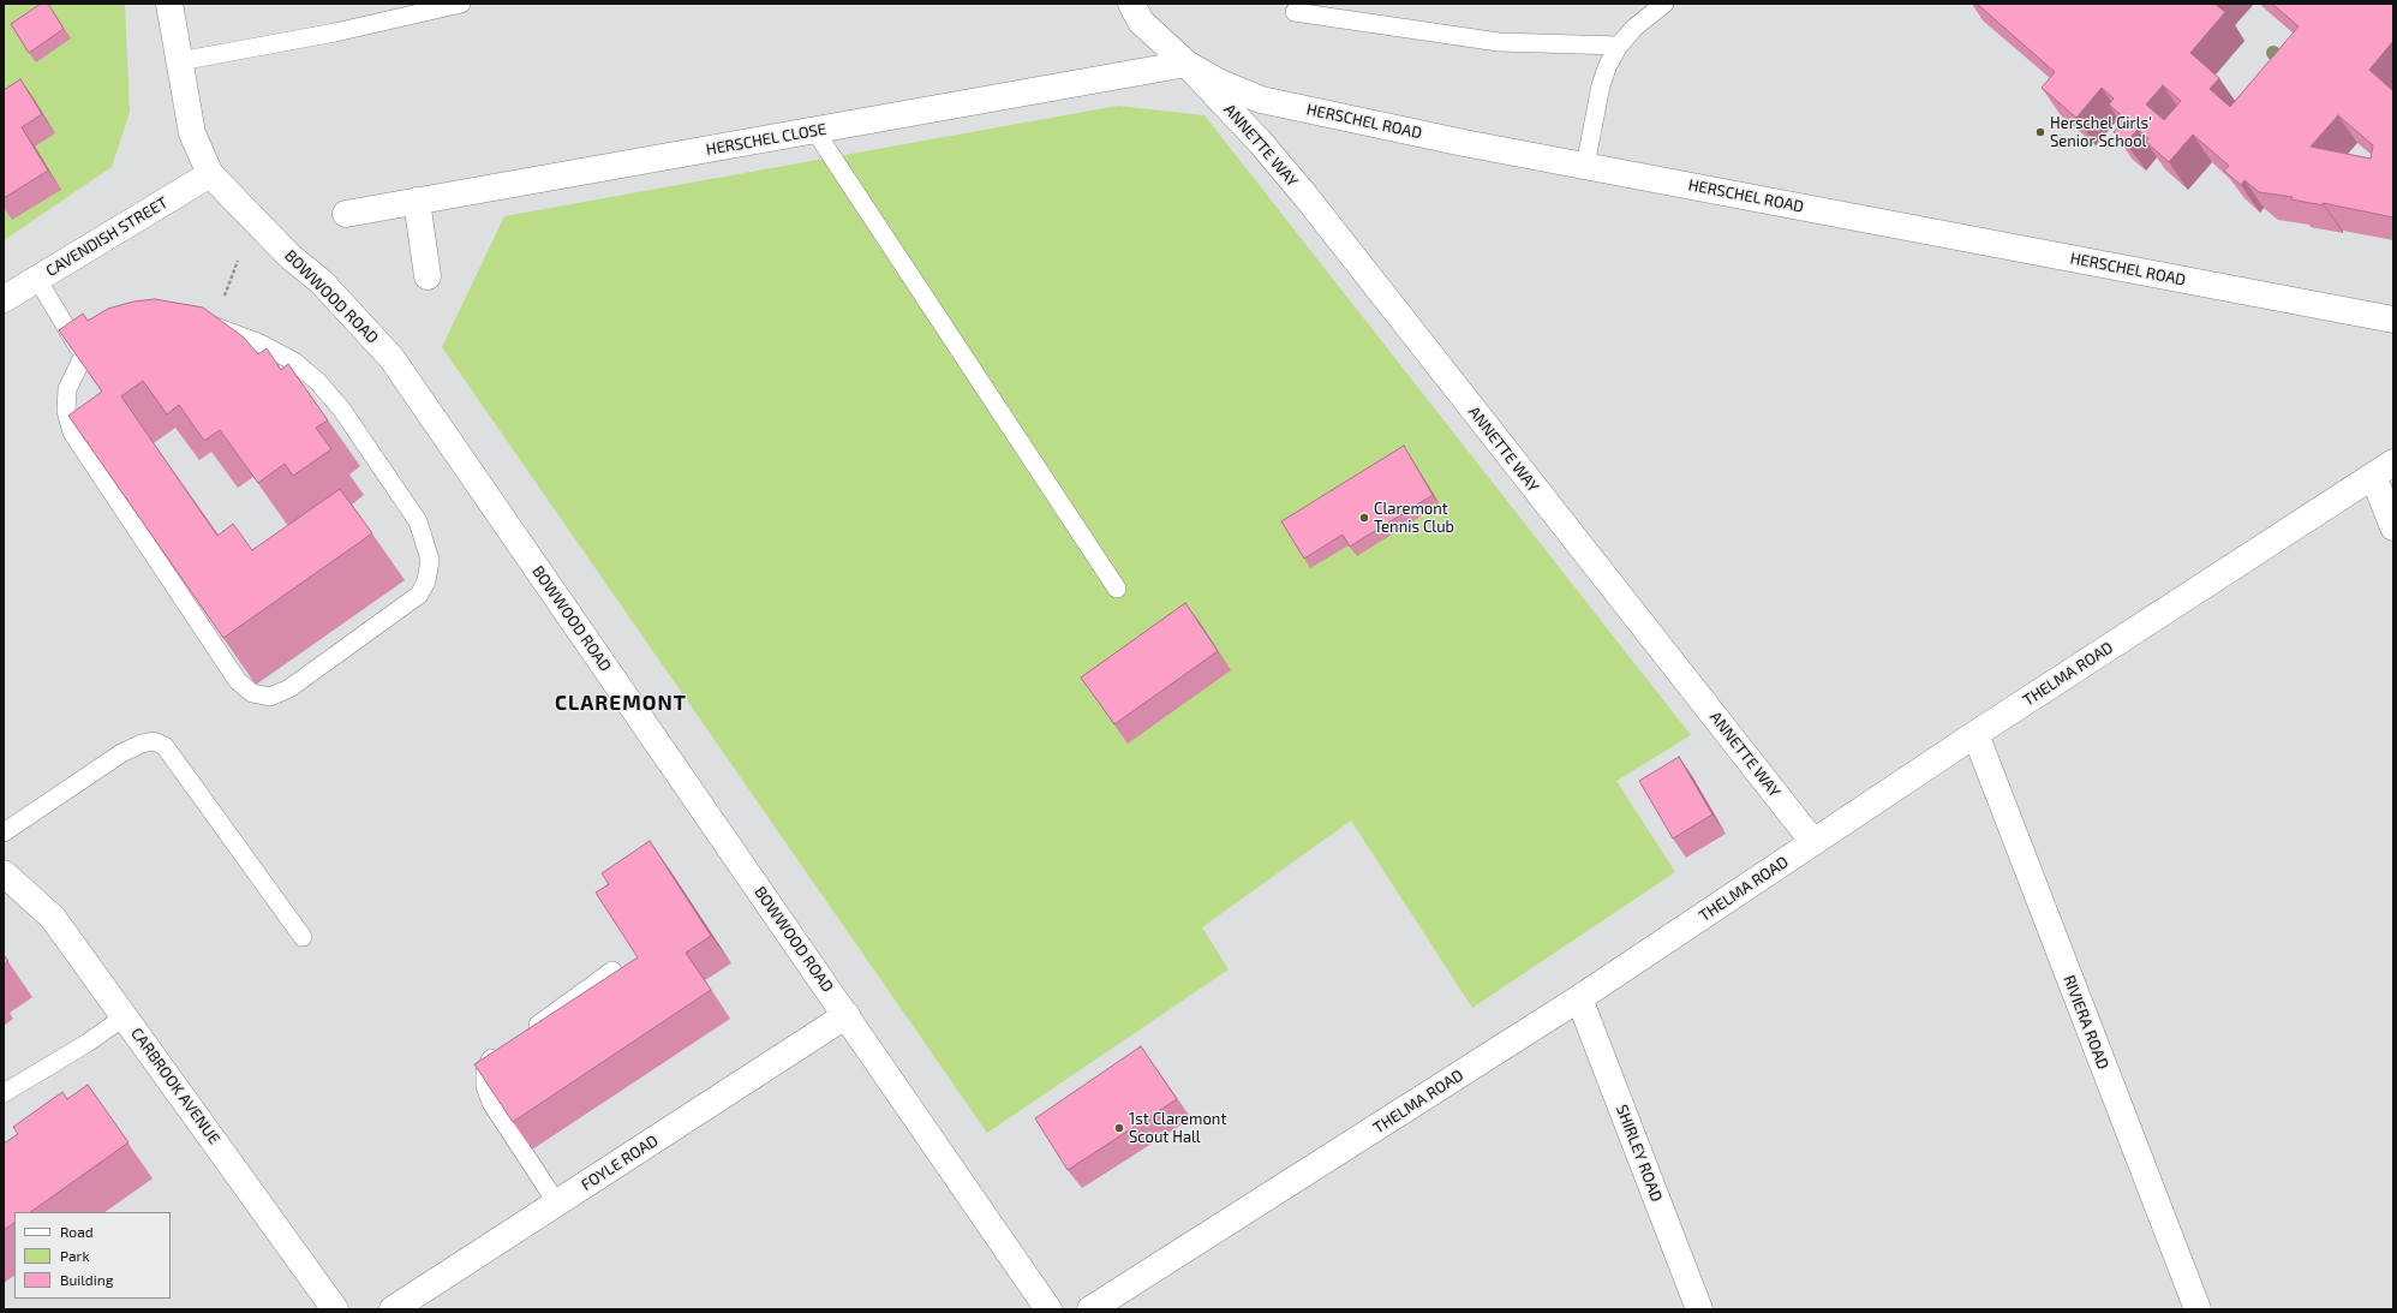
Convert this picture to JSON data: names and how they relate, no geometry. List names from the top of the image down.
{
  "streets": {
    "street": [
      "HERSCHEL ROAD",
      "HERSCHEL CLOSE",
      "ANNETTE WAY",
      "CAVENDISH STREET",
      "BOWWOOD ROAD",
      "THELMA ROAD",
      "RIVIERA ROAD",
      "CARBROOK AVENUE",
      "SHIRLEY ROAD",
      "FOYLE ROAD"
    ]
  },
  "crossings": [
    ["HERSCHEL ROAD", "HERSCHEL CLOSE"],
    ["HERSCHEL ROAD", "ANNETTE WAY"],
    ["HERSCHEL CLOSE", "ANNETTE WAY"],
    ["ANNETTE WAY", "THELMA ROAD"],
    ["CAVENDISH STREET", "BOWWOOD ROAD"],
    ["BOWWOOD ROAD", "FOYLE ROAD"],
    ["THELMA ROAD", "RIVIERA ROAD"],
    ["THELMA ROAD", "SHIRLEY ROAD"]
  ],
  "districts": ["CLAREMONT"],
  "places": ["Herschel Girls' Senior School", "Claremont Tennis Club", "1st Claremont Scout Hall"],
  "legend": ["Road", "Park", "Building"]
}
